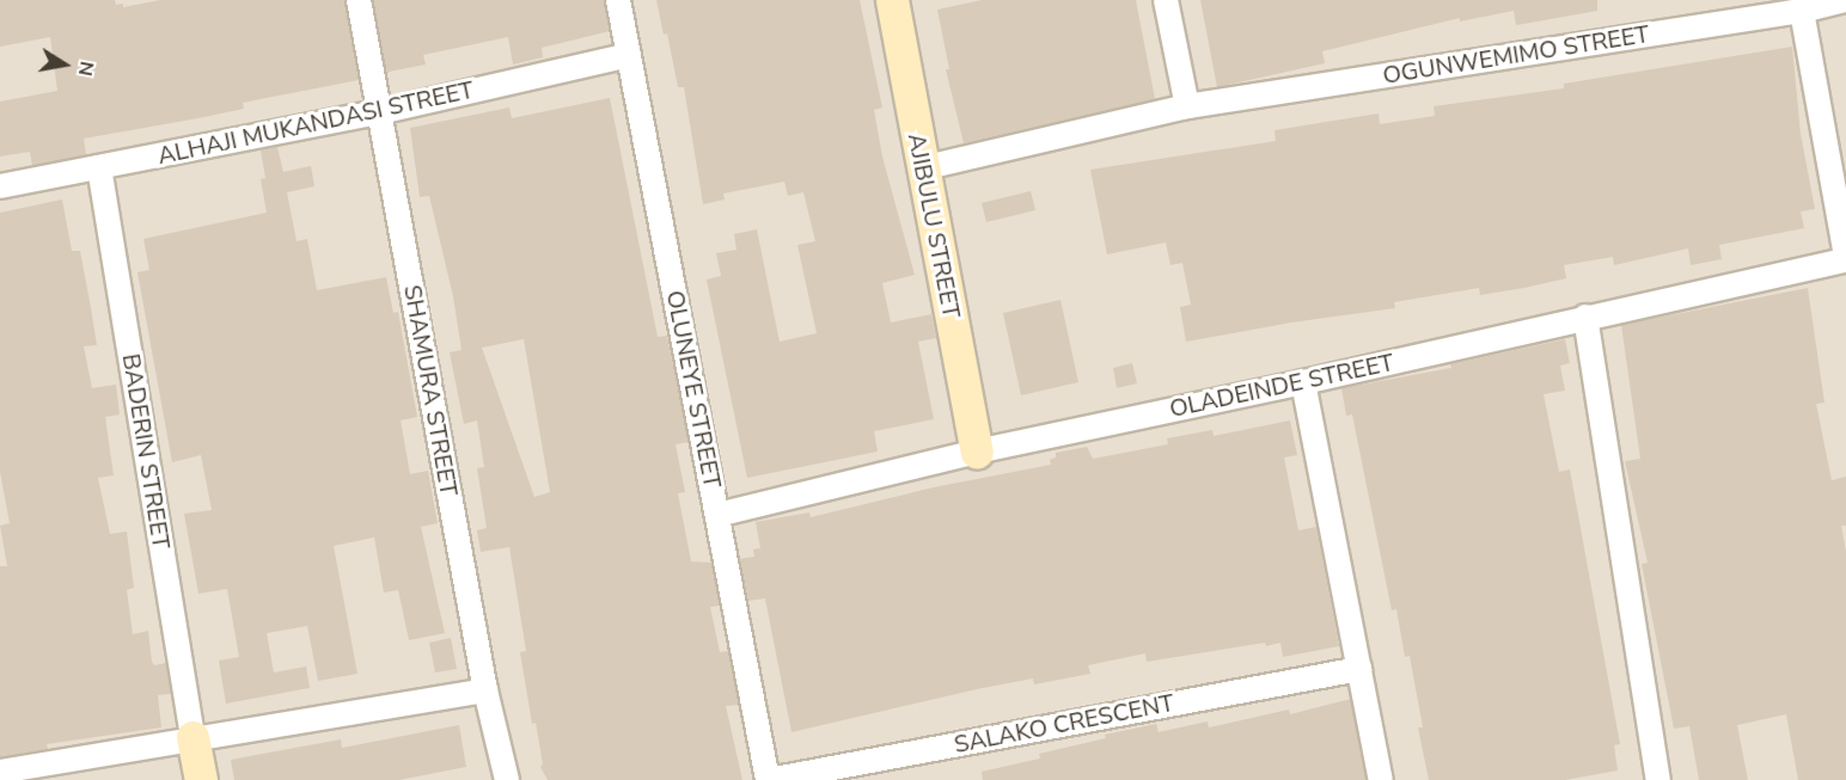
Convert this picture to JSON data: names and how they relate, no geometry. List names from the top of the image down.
{
  "streets": {
    "street": [
      "OGUNWEMIMO STREET",
      "ALHAJI MUKANDASI STREET",
      "AJIBULU STREET",
      "OLADEINDE STREET",
      "OLUNEYE STREET",
      "SHAMURA STREET",
      "BADERIN STREET",
      "SALAKO CRESCENT"
    ]
  },
  "crossings": [
    ["OGUNWEMIMO STREET", "AJIBULU STREET"],
    ["ALHAJI MUKANDASI STREET", "OLUNEYE STREET"],
    ["ALHAJI MUKANDASI STREET", "SHAMURA STREET"],
    ["ALHAJI MUKANDASI STREET", "BADERIN STREET"],
    ["AJIBULU STREET", "OLADEINDE STREET"],
    ["OLADEINDE STREET", "OLUNEYE STREET"],
    ["OLUNEYE STREET", "SALAKO CRESCENT"]
  ],
  "north": "right"
}
